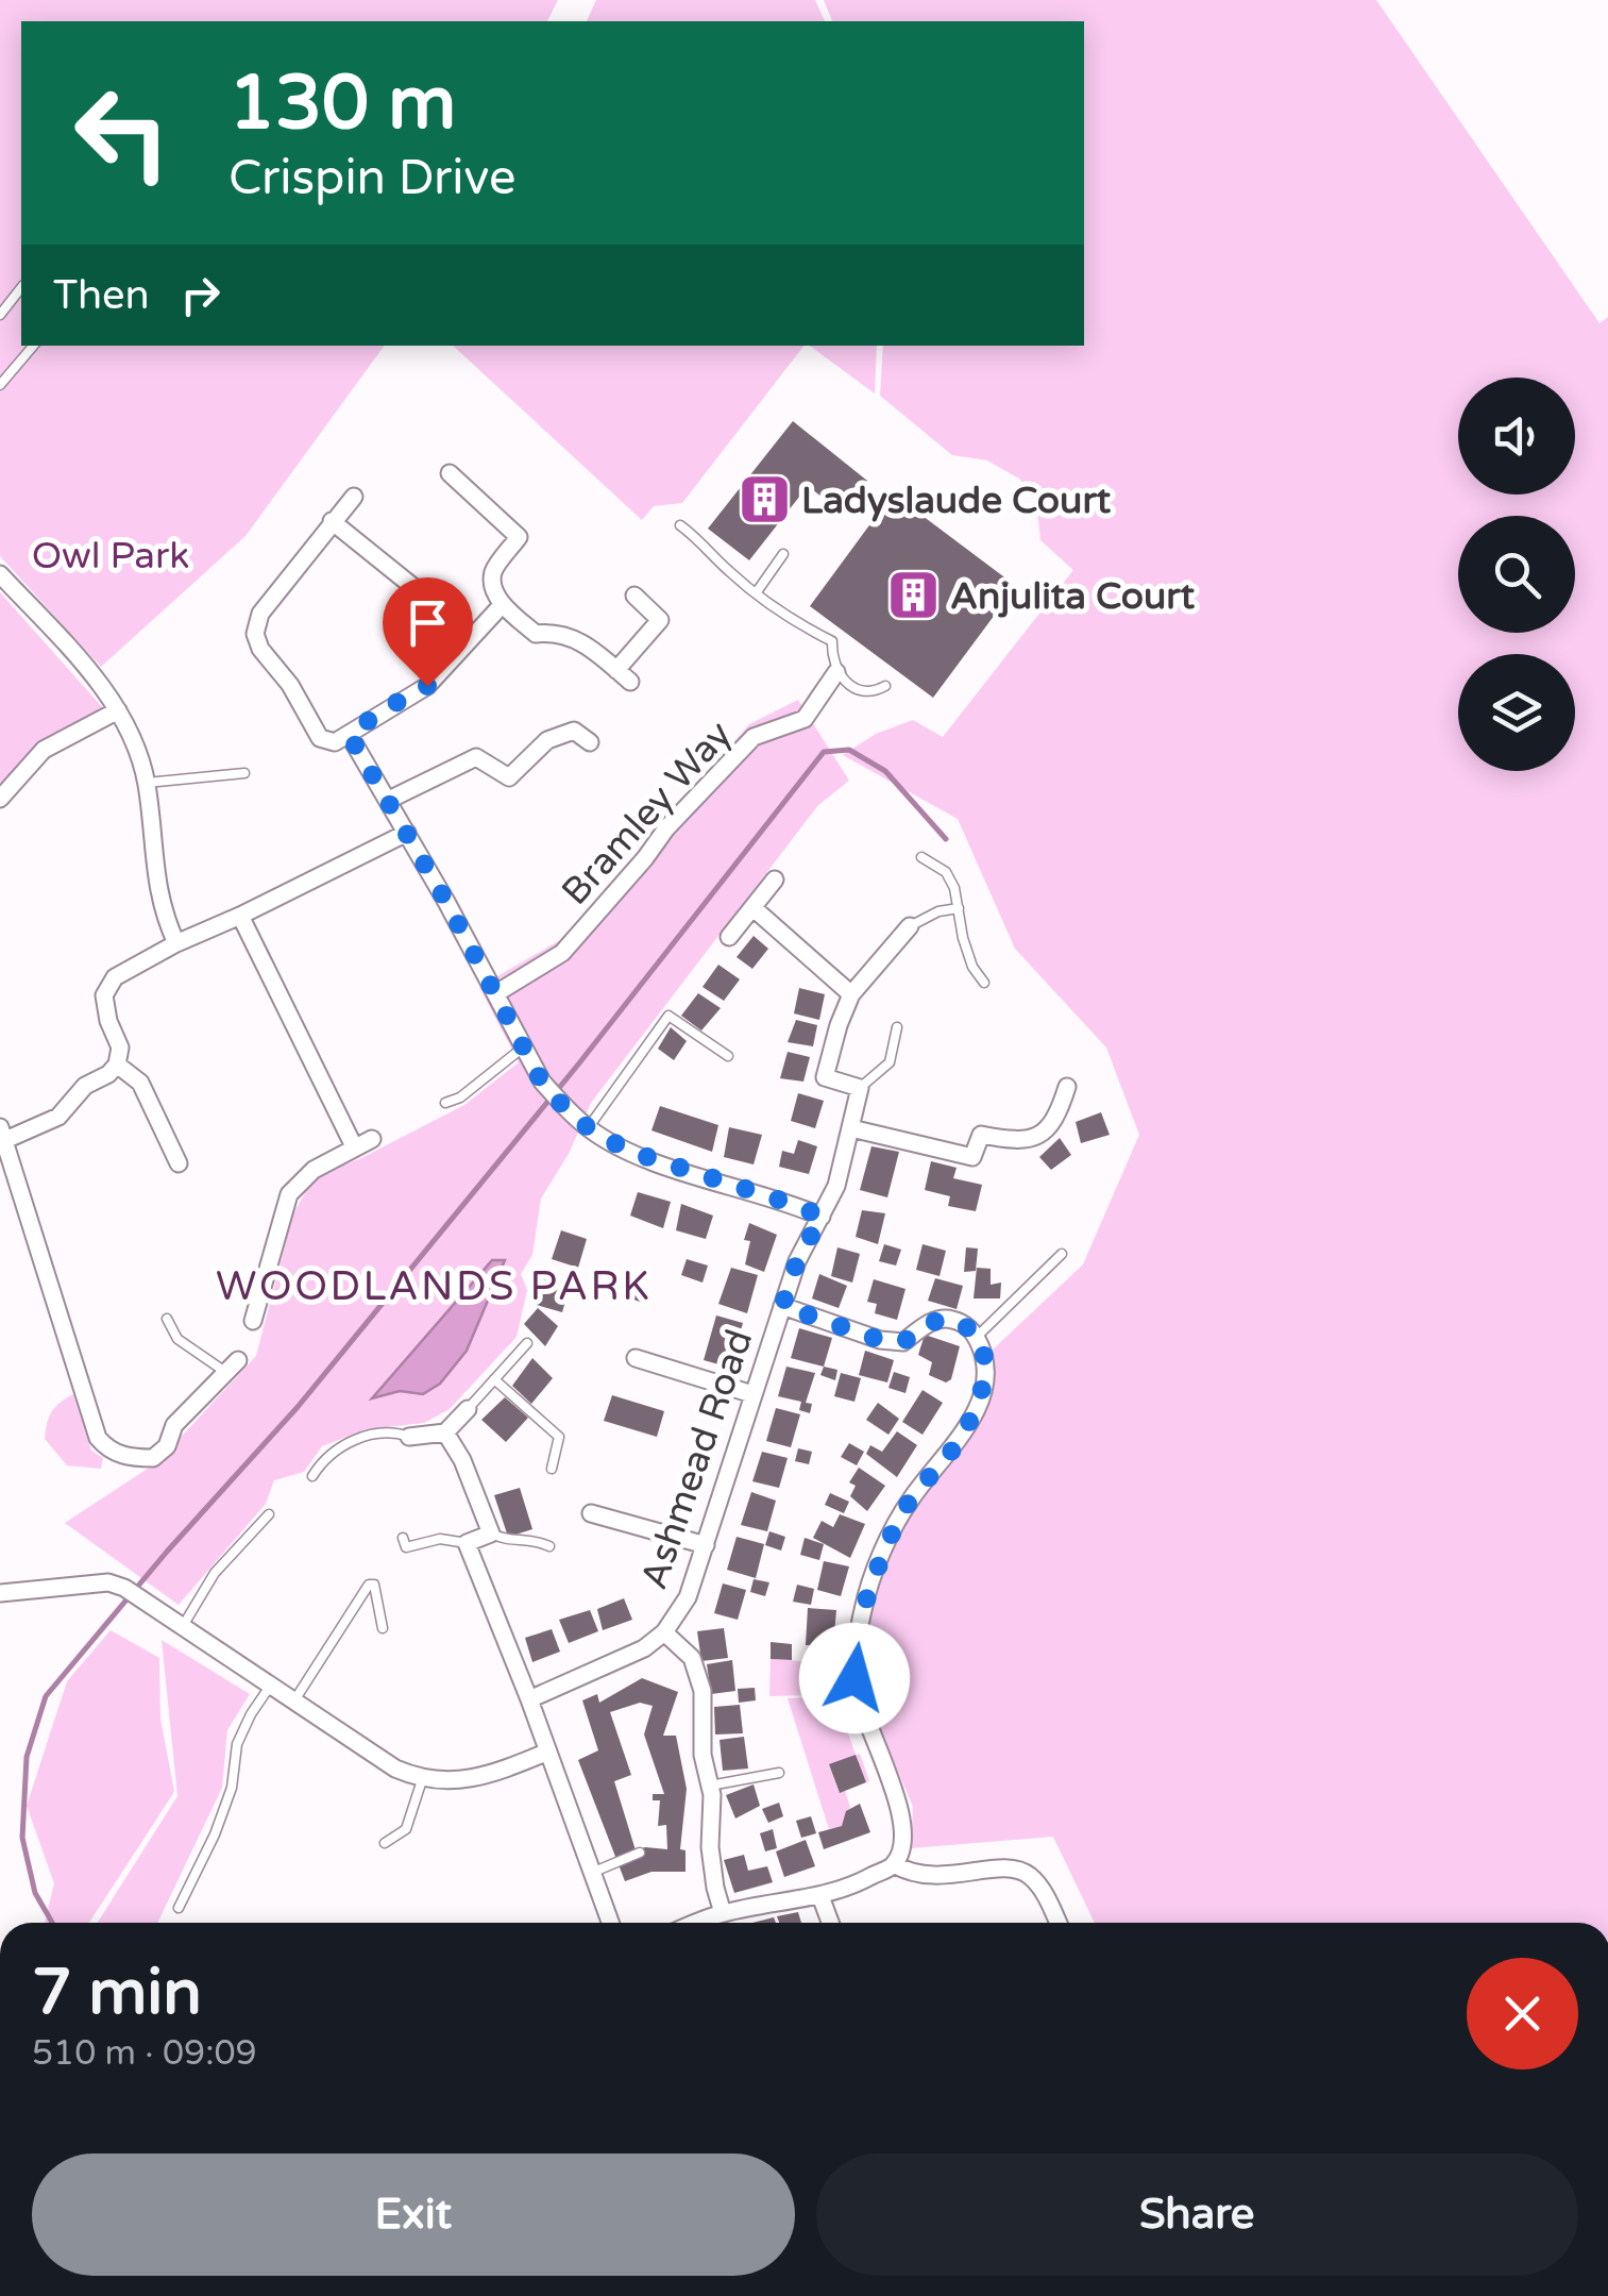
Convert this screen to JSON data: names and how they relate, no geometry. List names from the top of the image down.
{
  "streets": {
    "street": ["Bramley Way", "Ashmead Road"]
  },
  "districts": ["WOODLANDS PARK"],
  "parks": ["Owl Park"],
  "places": {
    "building": ["Ladyslaude Court", "Anjulita Court"]
  },
  "page": {
    "turn": ["130 m", "Crispin Drive"],
    "then": "Then",
    "heading": ["7 min", "510 m · 09:09"],
    "buttons": ["Exit", "Share"]
  }
}
